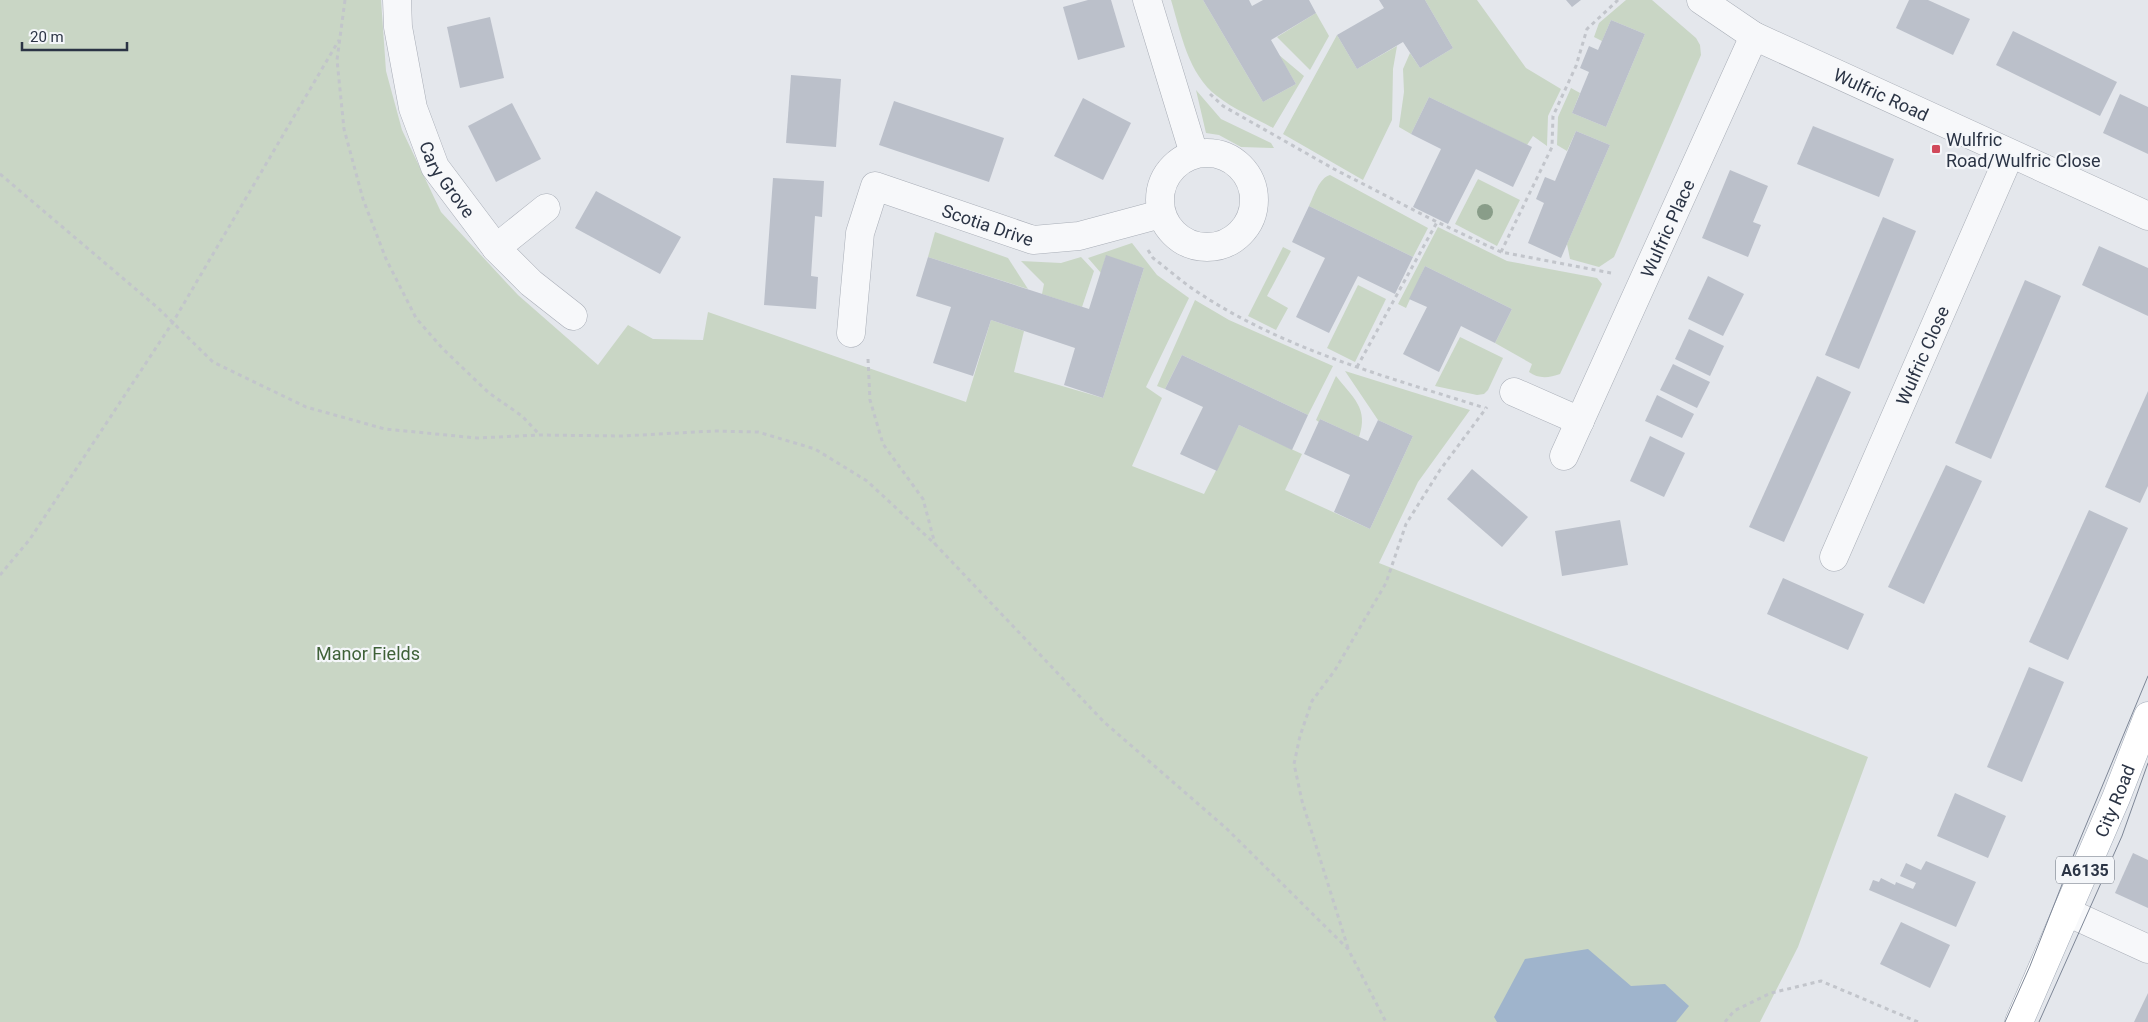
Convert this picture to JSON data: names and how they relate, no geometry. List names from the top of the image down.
{
  "streets": {
    "main road": ["City Road", "A6135"],
    "street": [
      "Wulfric Road",
      "Cary Grove",
      "Scotia Drive",
      "Wulfric Place",
      "Wulfric Close"
    ]
  },
  "crossings": [
    ["Wulfric Road", "Wulfric Place"],
    ["Wulfric Road", "Wulfric Close"]
  ],
  "parks": ["Manor Fields"],
  "places": {
    "transit": ["Wulfric Road/Wulfric Close"]
  },
  "scale_bar": "20 m"
}
